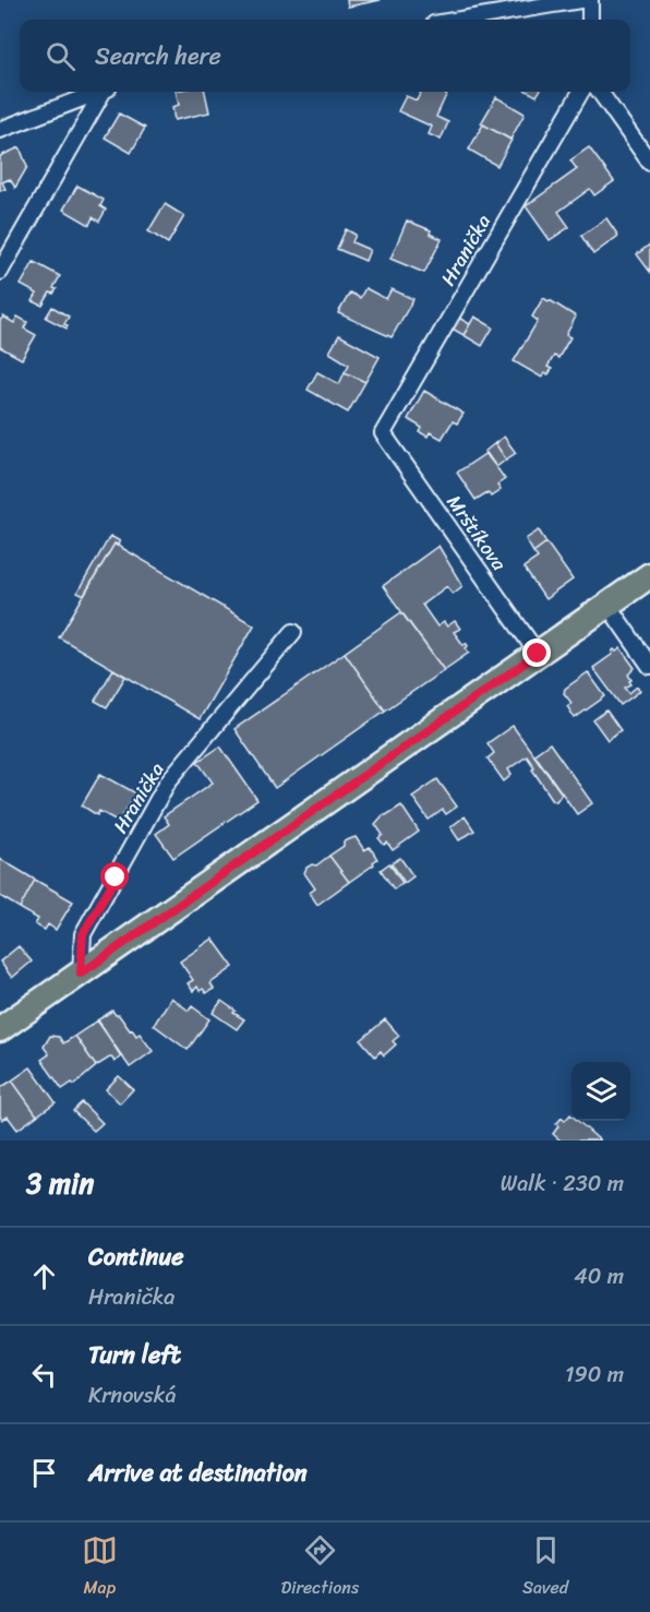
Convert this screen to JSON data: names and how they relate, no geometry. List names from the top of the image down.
{
  "streets": {
    "street": ["Hranička", "Mrštíkova"]
  },
  "crossings": [
    ["Hranička", "Mrštíkova"]
  ],
  "page": {
    "search": "Search here",
    "heading": ["3 min", "Walk · 230 m"],
    "list": [
      ["Continue", "Hranička", "40 m"],
      ["Turn left", "Krnovská", "190 m"],
      "Arrive at destination"
    ],
    "nav": ["Map", "Directions", "Saved"]
  }
}
